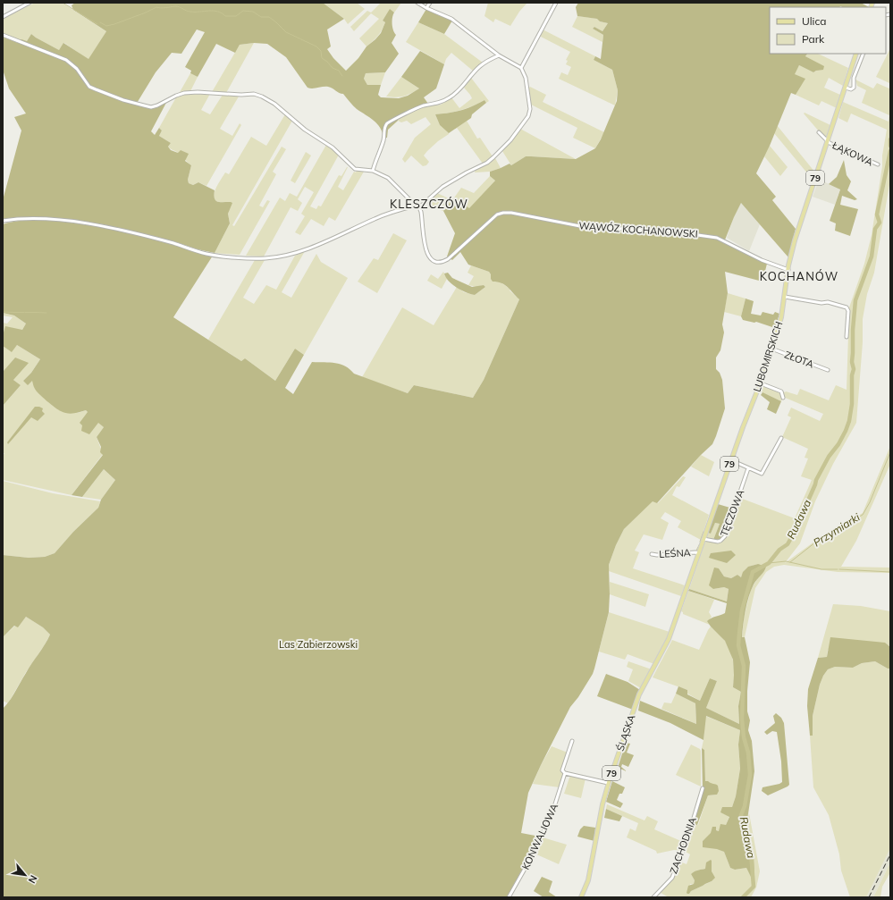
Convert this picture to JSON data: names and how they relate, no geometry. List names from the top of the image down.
{
  "streets": {
    "main road": ["79", "LUBOMIRSKICH", "ŚLĄSKA"],
    "street": [
      "ŁĄKOWA",
      "WĄWÓZ KOCHANOWSKI",
      "ZŁOTA",
      "TĘCZOWA",
      "LEŚNA",
      "KONWALIOWA",
      "ZACHODNIA"
    ]
  },
  "crossings": [
    ["ŁĄKOWA", "LUBOMIRSKICH"],
    ["WĄWÓZ KOCHANOWSKI", "LUBOMIRSKICH"],
    ["LUBOMIRSKICH", "ZŁOTA"],
    ["LUBOMIRSKICH", "TĘCZOWA"],
    ["LUBOMIRSKICH", "LEŚNA"],
    ["LUBOMIRSKICH", "ŚLĄSKA"]
  ],
  "districts": ["KLESZCZÓW", "KOCHANÓW"],
  "water": ["Rudawa", "Przymiarki"],
  "parks": ["Las Zabierzowski"],
  "legend": ["Ulica", "Park"],
  "north": "bottom right"
}
